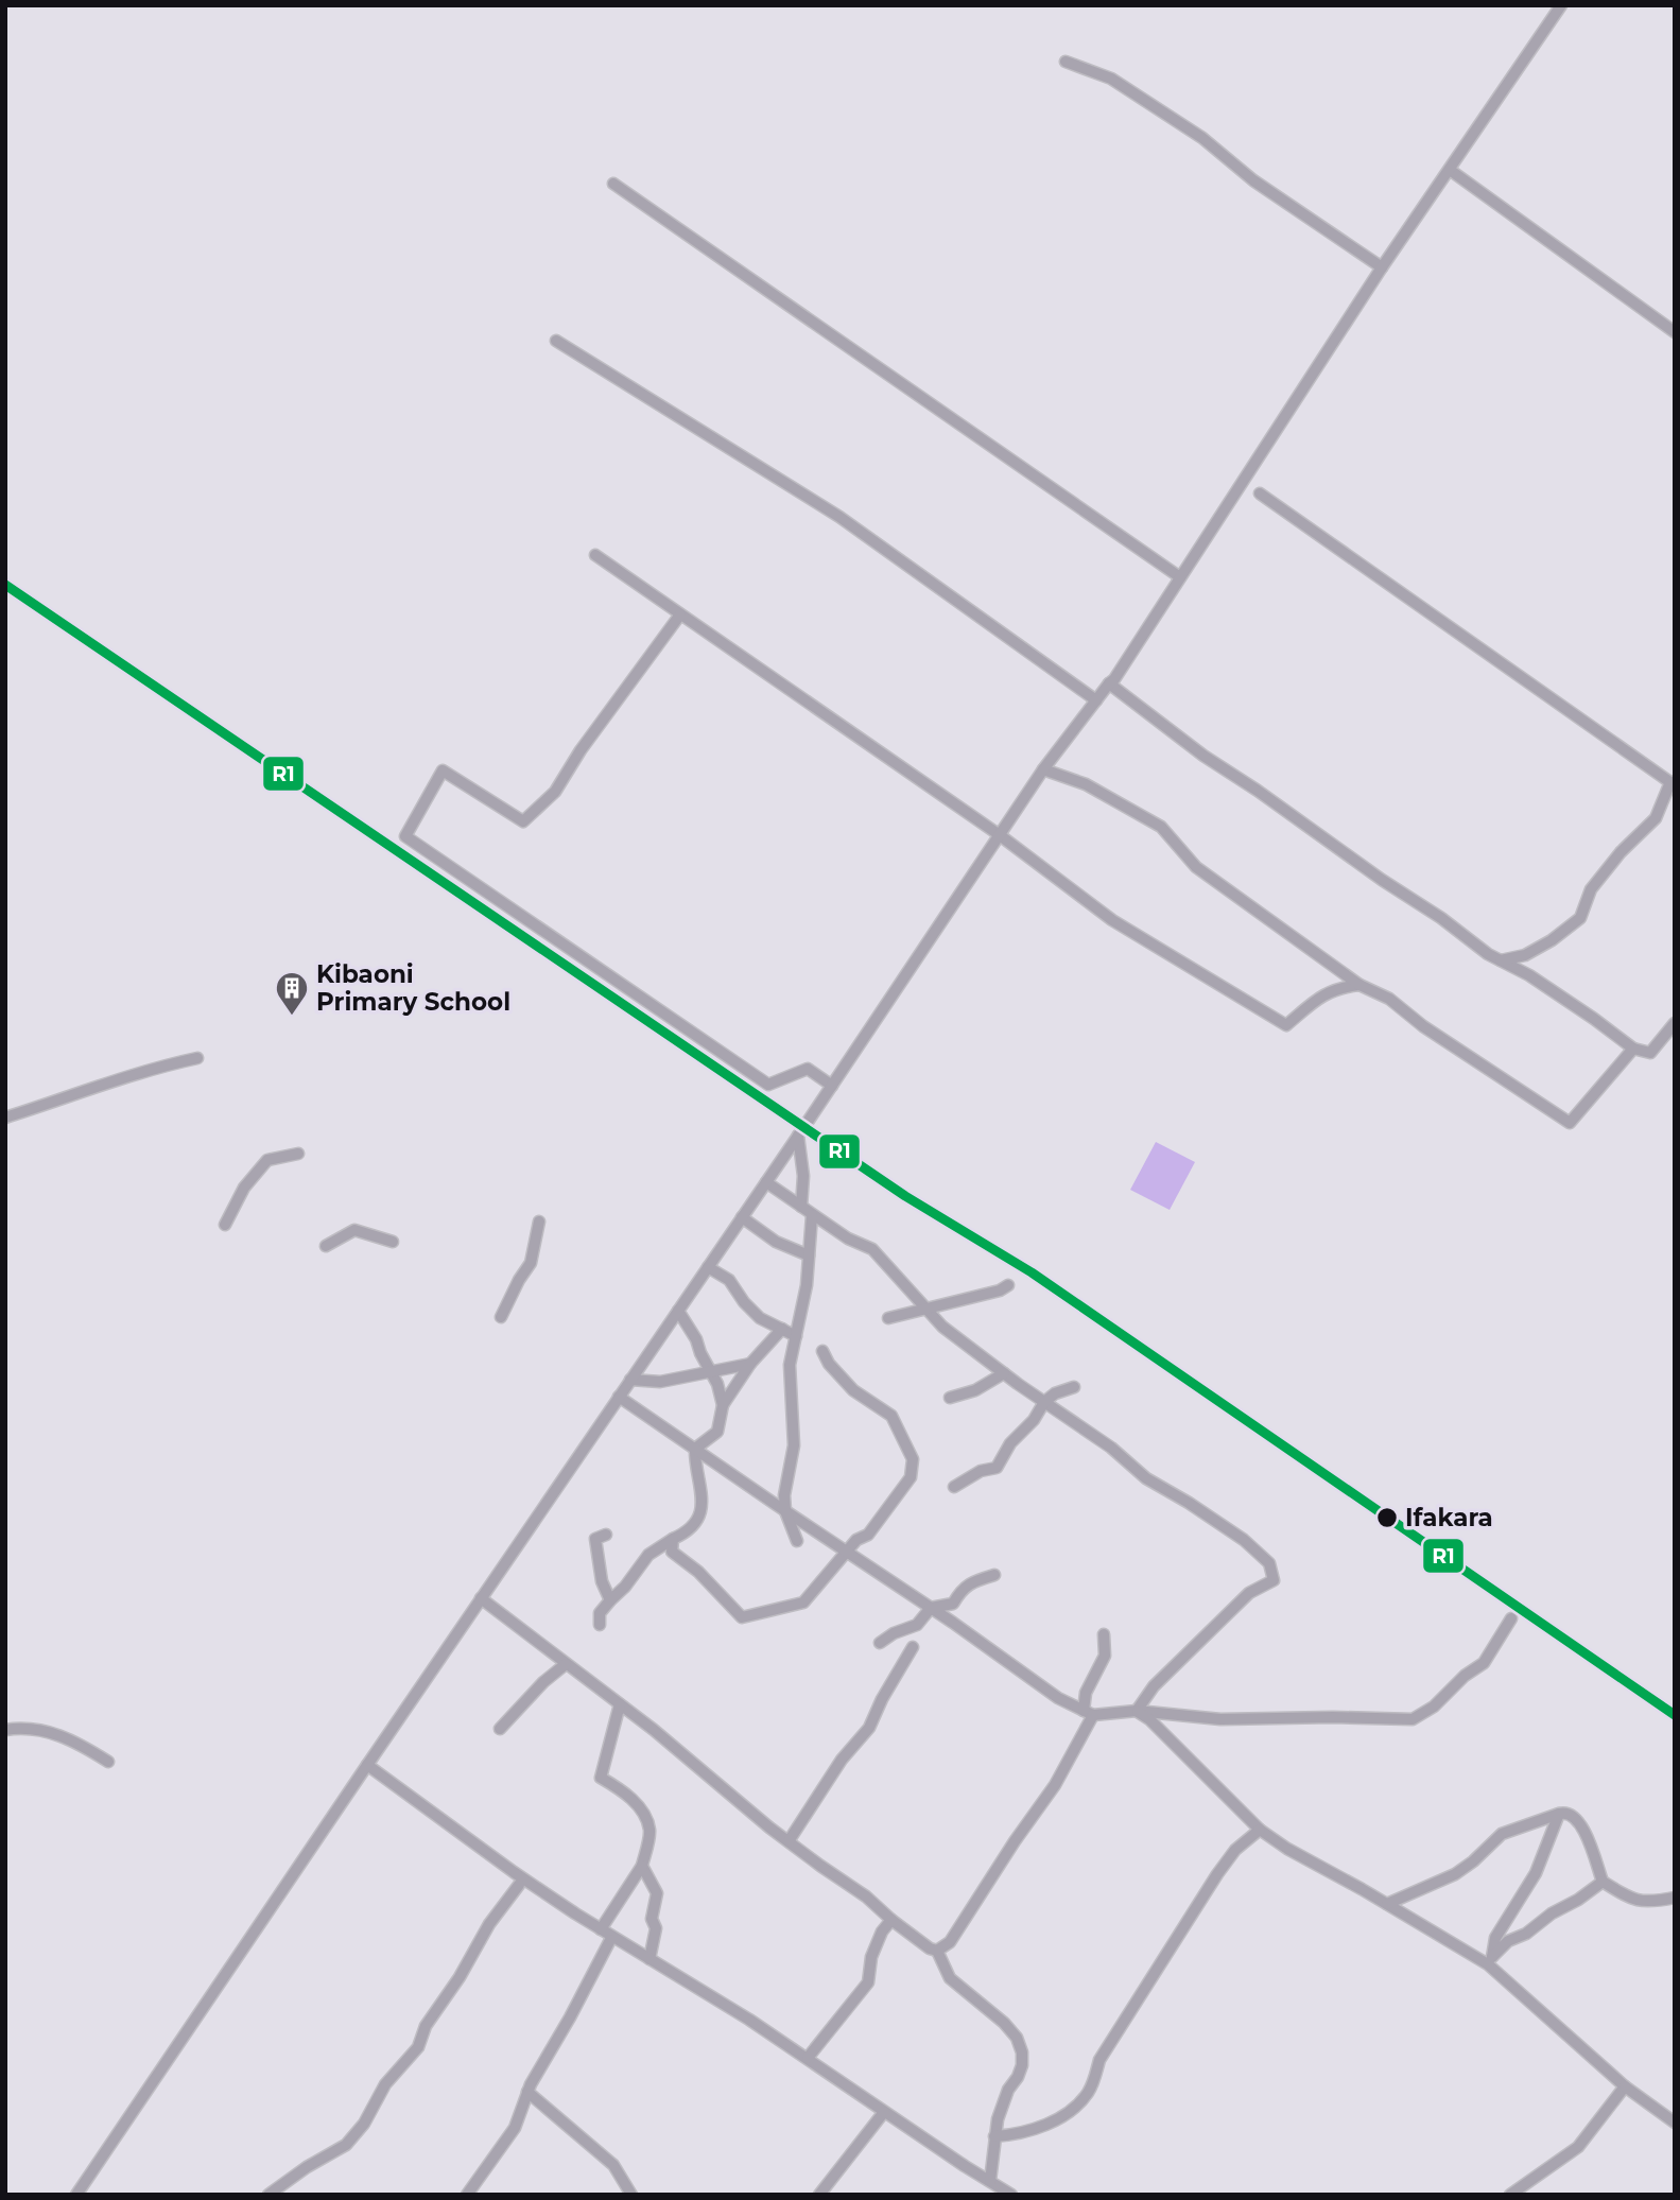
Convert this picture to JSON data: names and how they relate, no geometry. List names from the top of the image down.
{
  "places": {
    "building": ["Kibaoni Primary School"],
    "other": ["Ifakara"]
  },
  "lines": ["transit line R1"]
}
